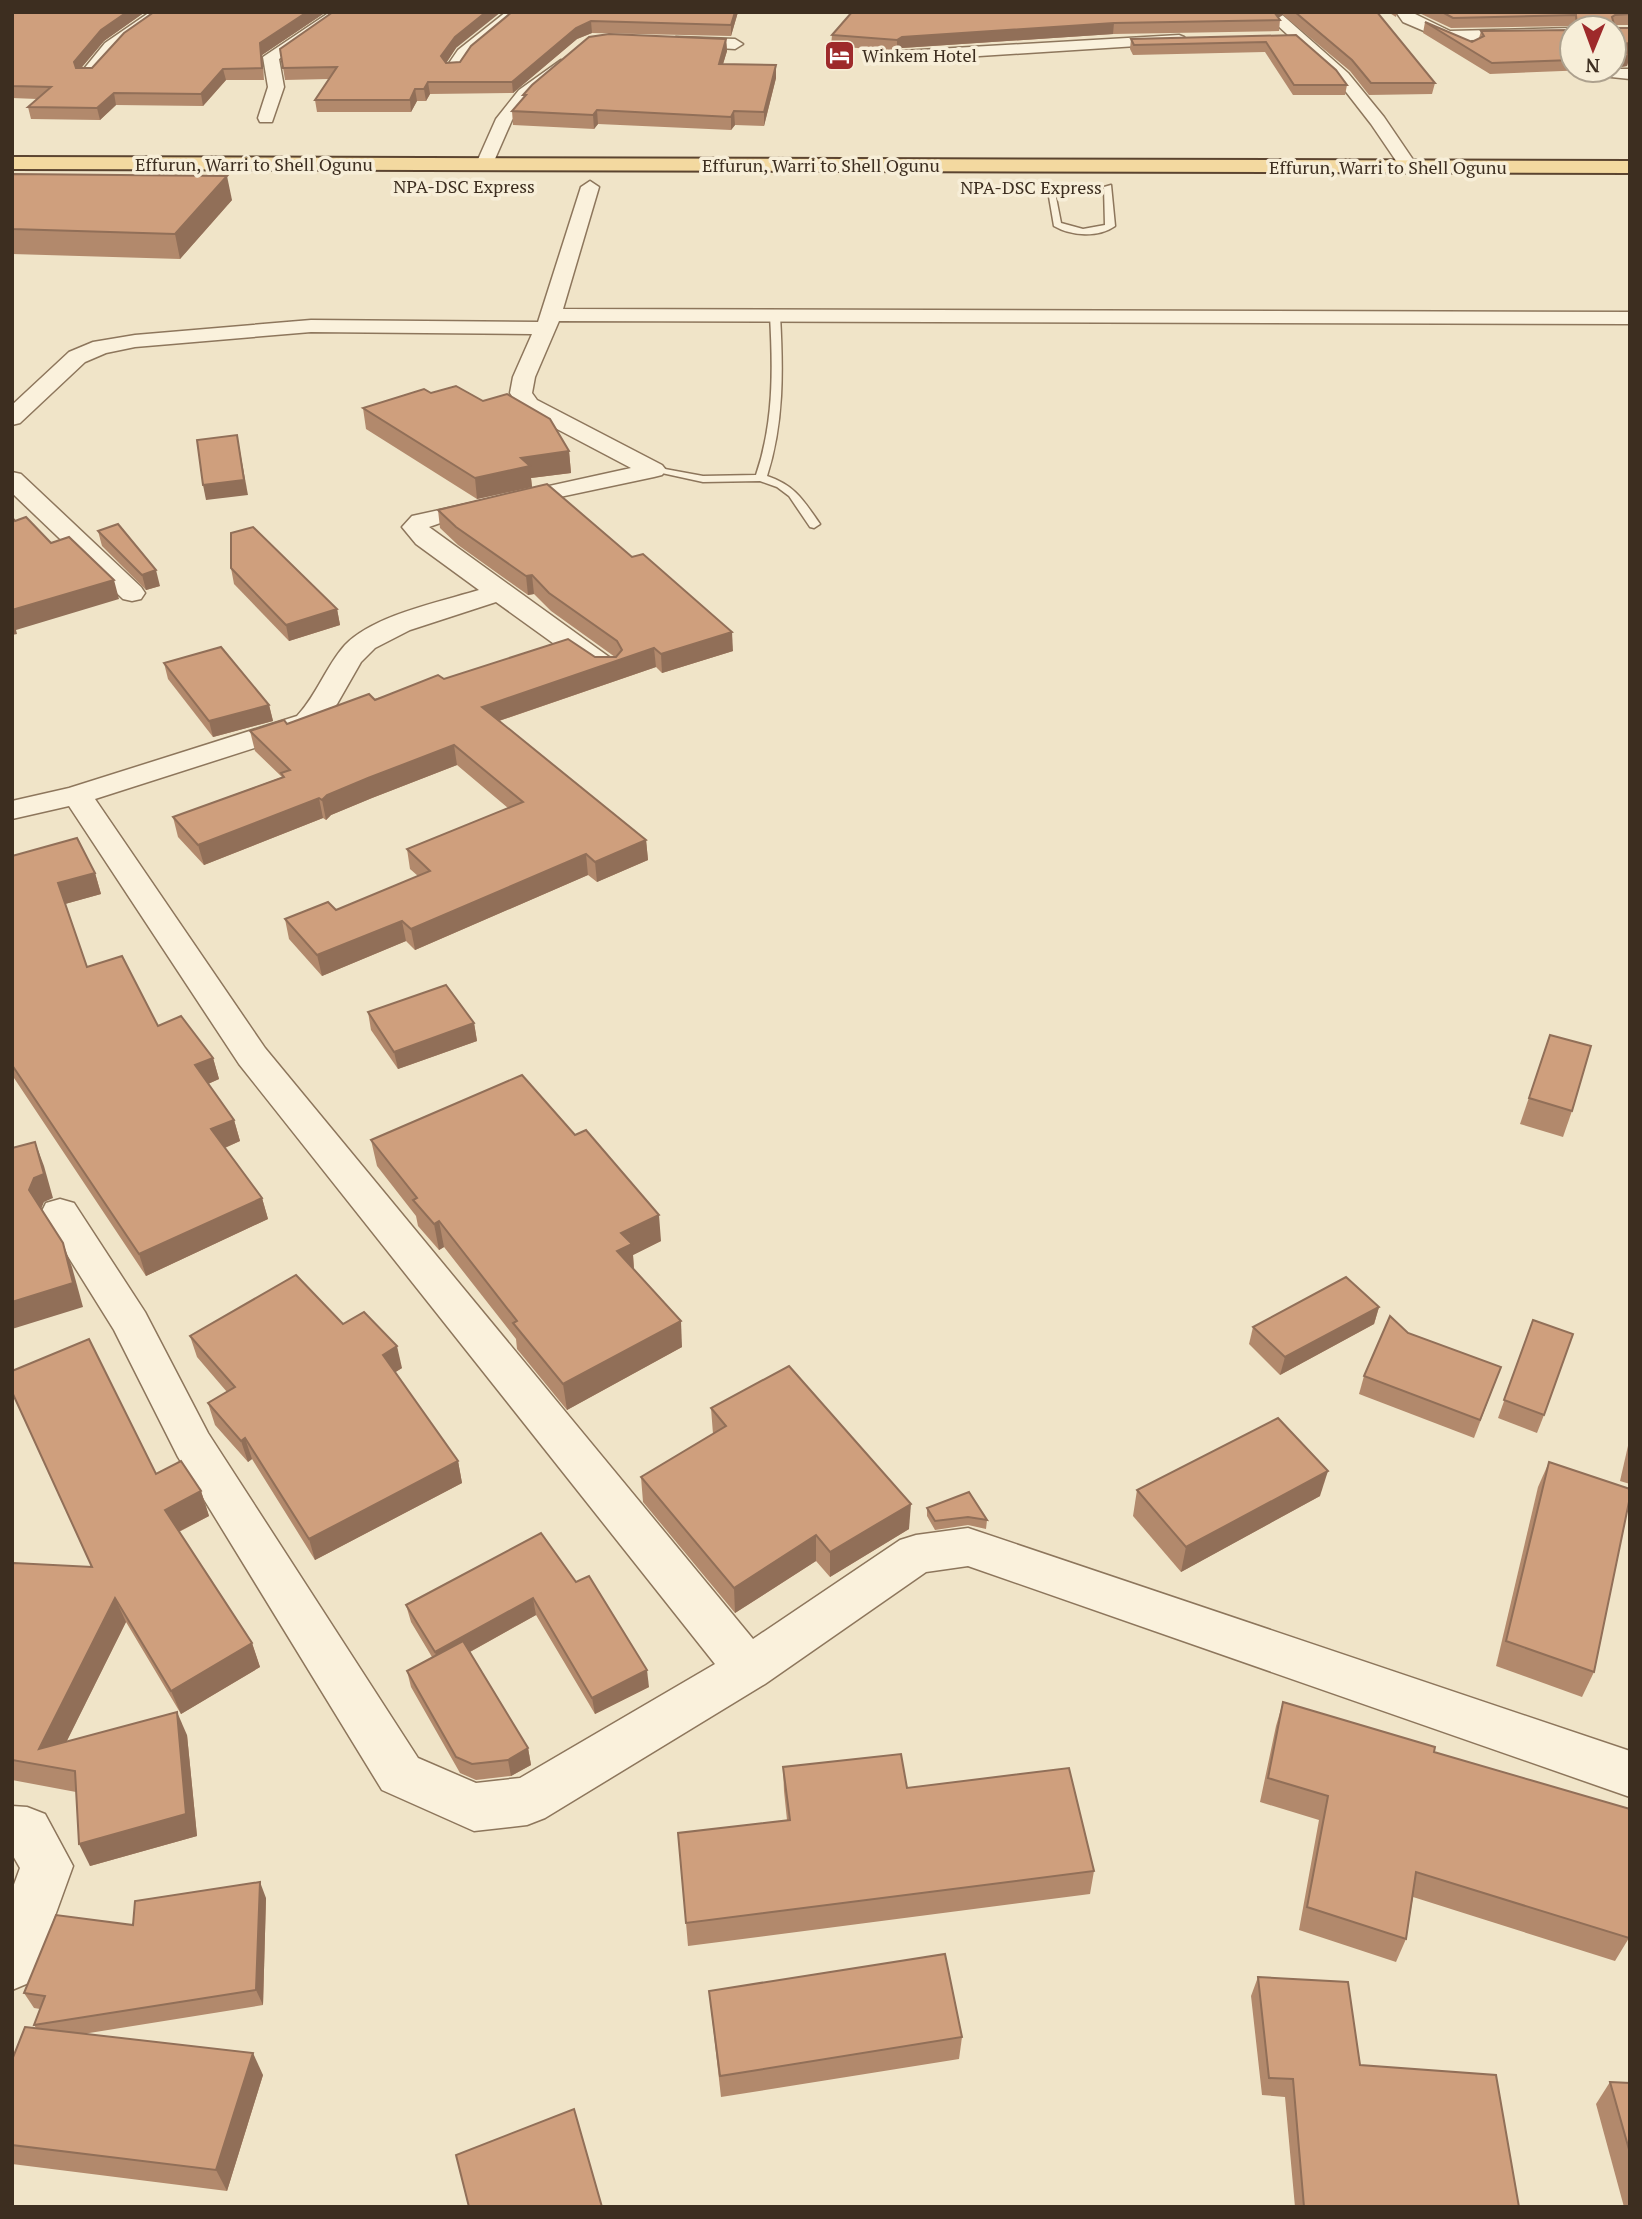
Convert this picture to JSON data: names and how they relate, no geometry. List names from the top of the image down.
{
  "streets": {
    "main road": ["Effurun, Warri to Shell Ogunu", "NPA-DSC Express"]
  },
  "places": {
    "hotel": ["Winkem Hotel"]
  },
  "north": "bottom"
}
